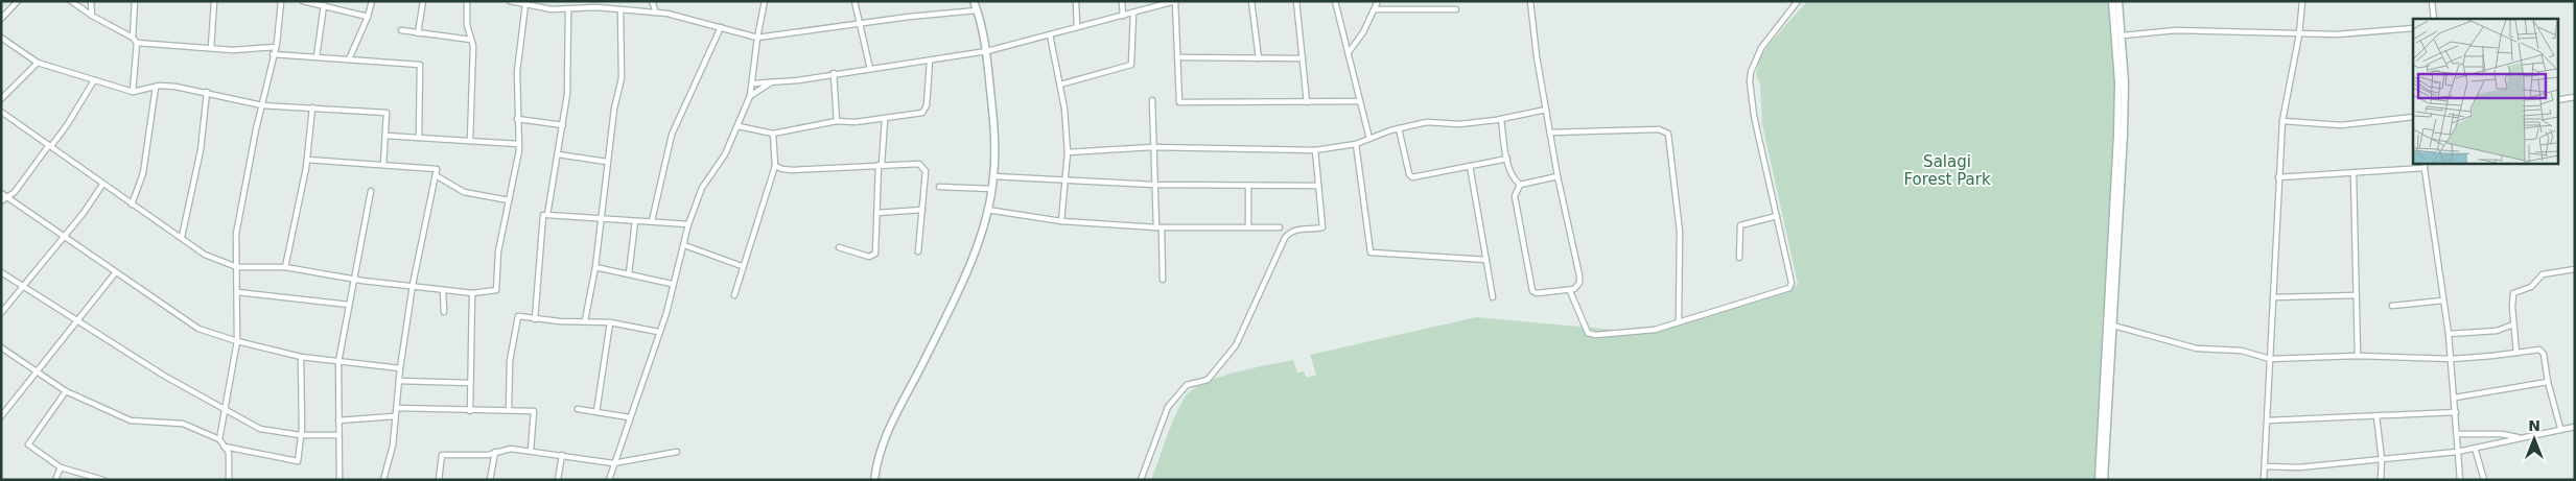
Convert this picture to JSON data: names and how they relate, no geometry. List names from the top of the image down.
{
  "parks": ["Salagi Forest Park"],
  "north": "top"
}
